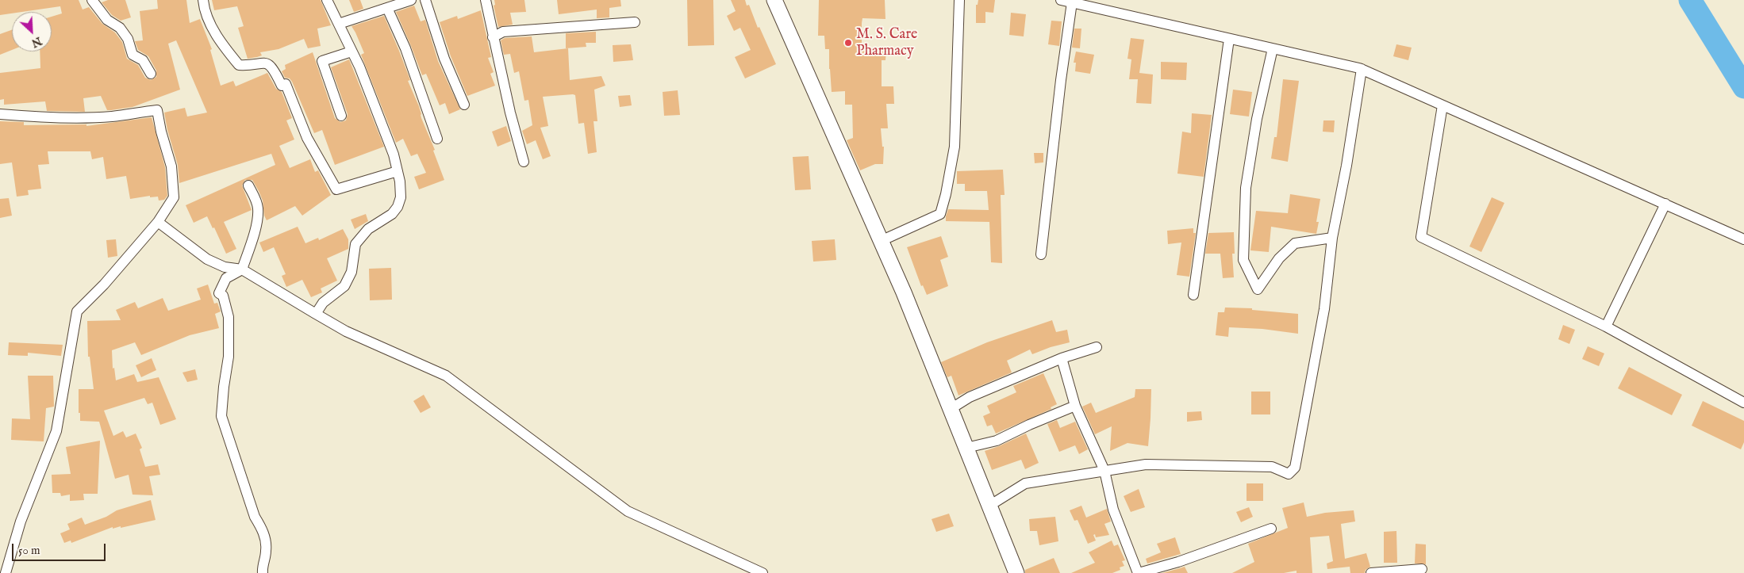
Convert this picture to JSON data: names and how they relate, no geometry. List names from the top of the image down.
{
  "places": ["M. S. Care Pharmacy"],
  "scale_bar": "50 m",
  "north": "bottom right"
}
